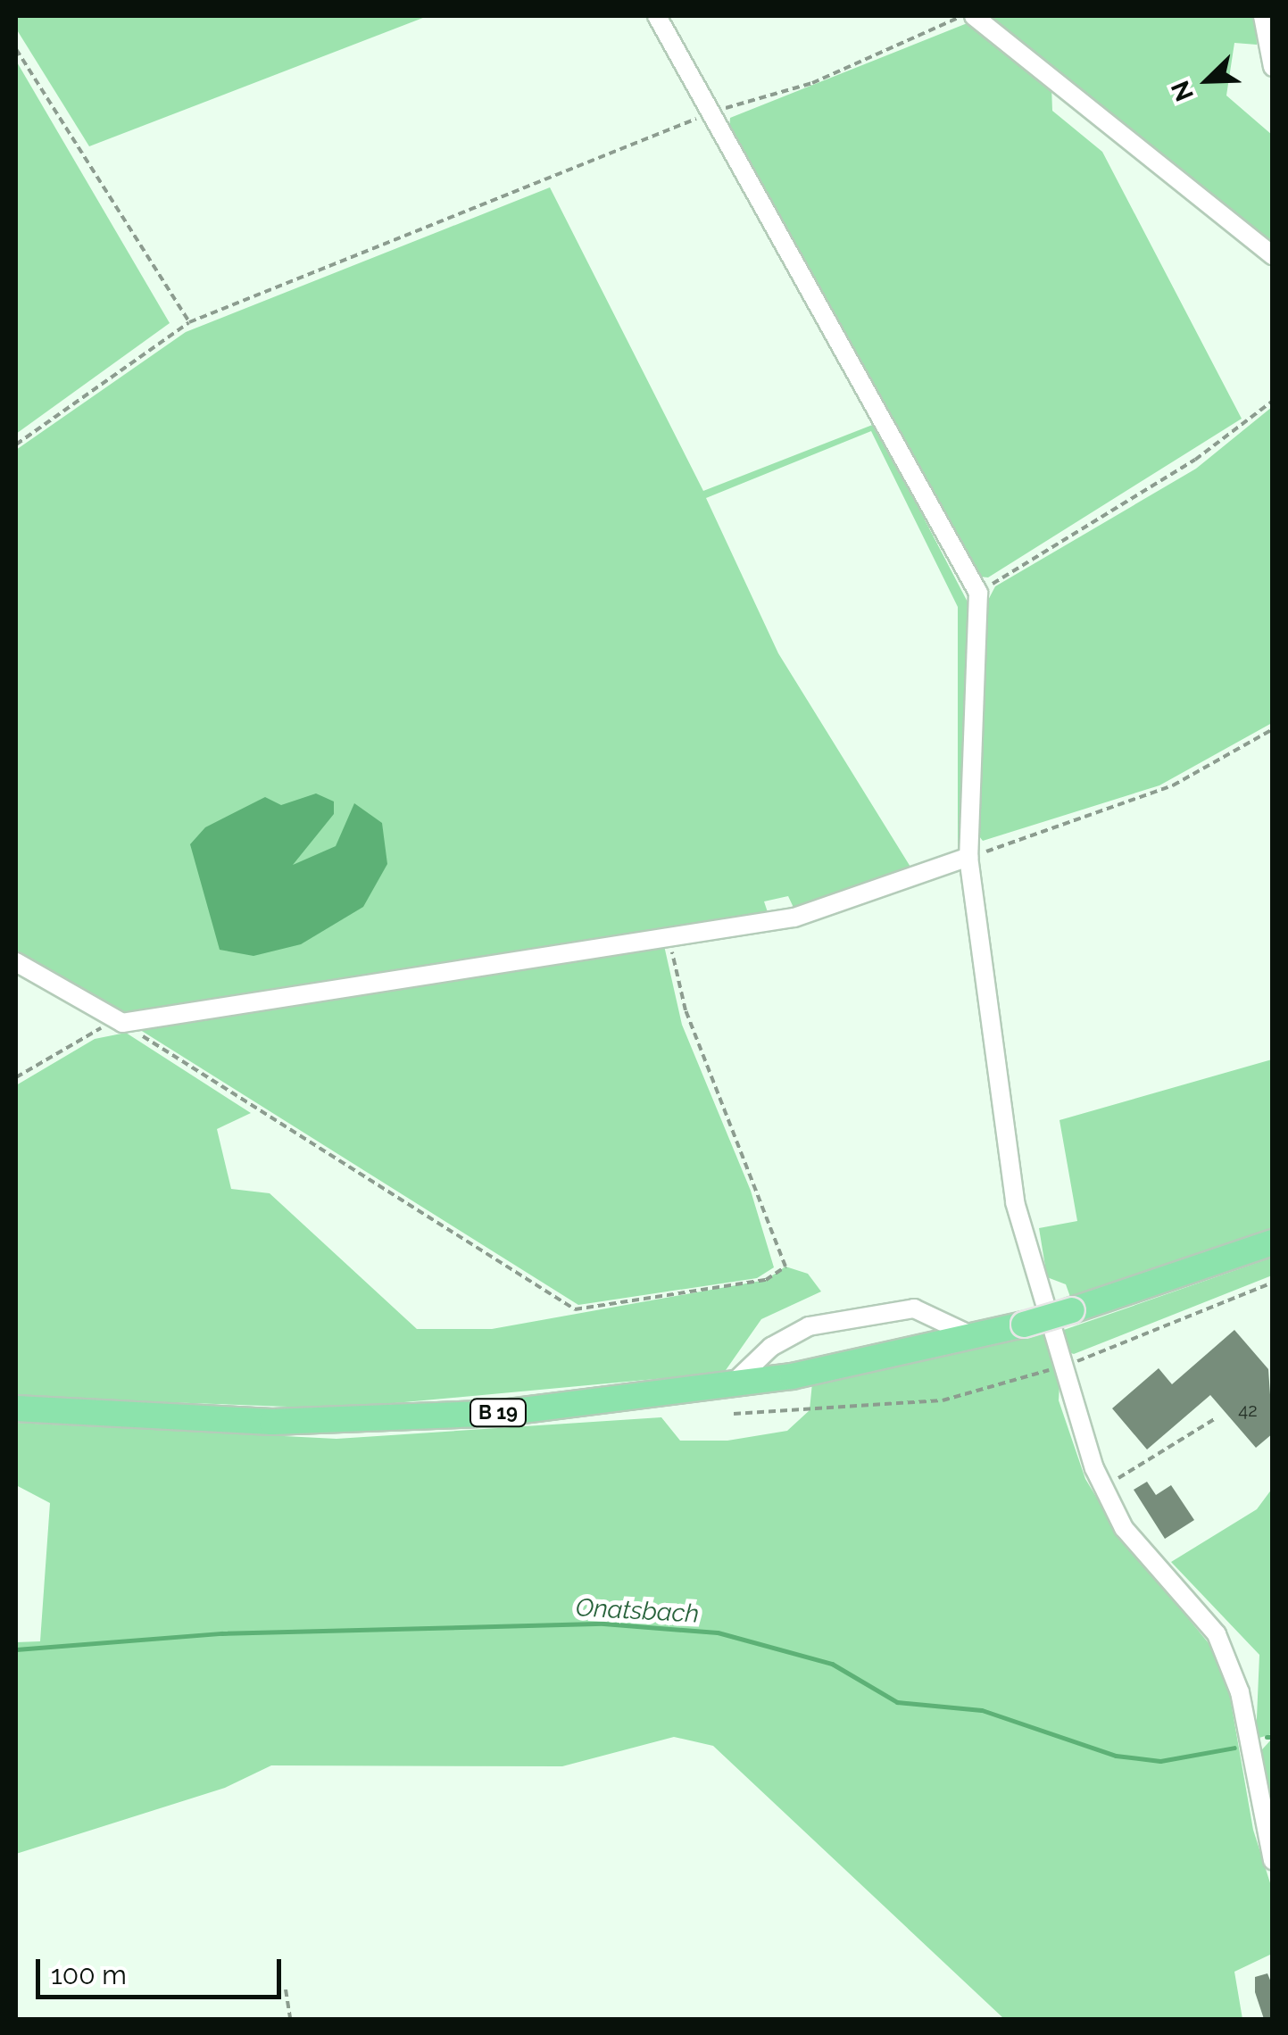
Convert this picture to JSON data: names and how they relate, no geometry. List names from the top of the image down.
{
  "streets": {
    "main road": ["B 19"]
  },
  "water": ["Onatsbach"],
  "house_numbers": ["42"],
  "scale_bar": "100 m",
  "north": "bottom left"
}
